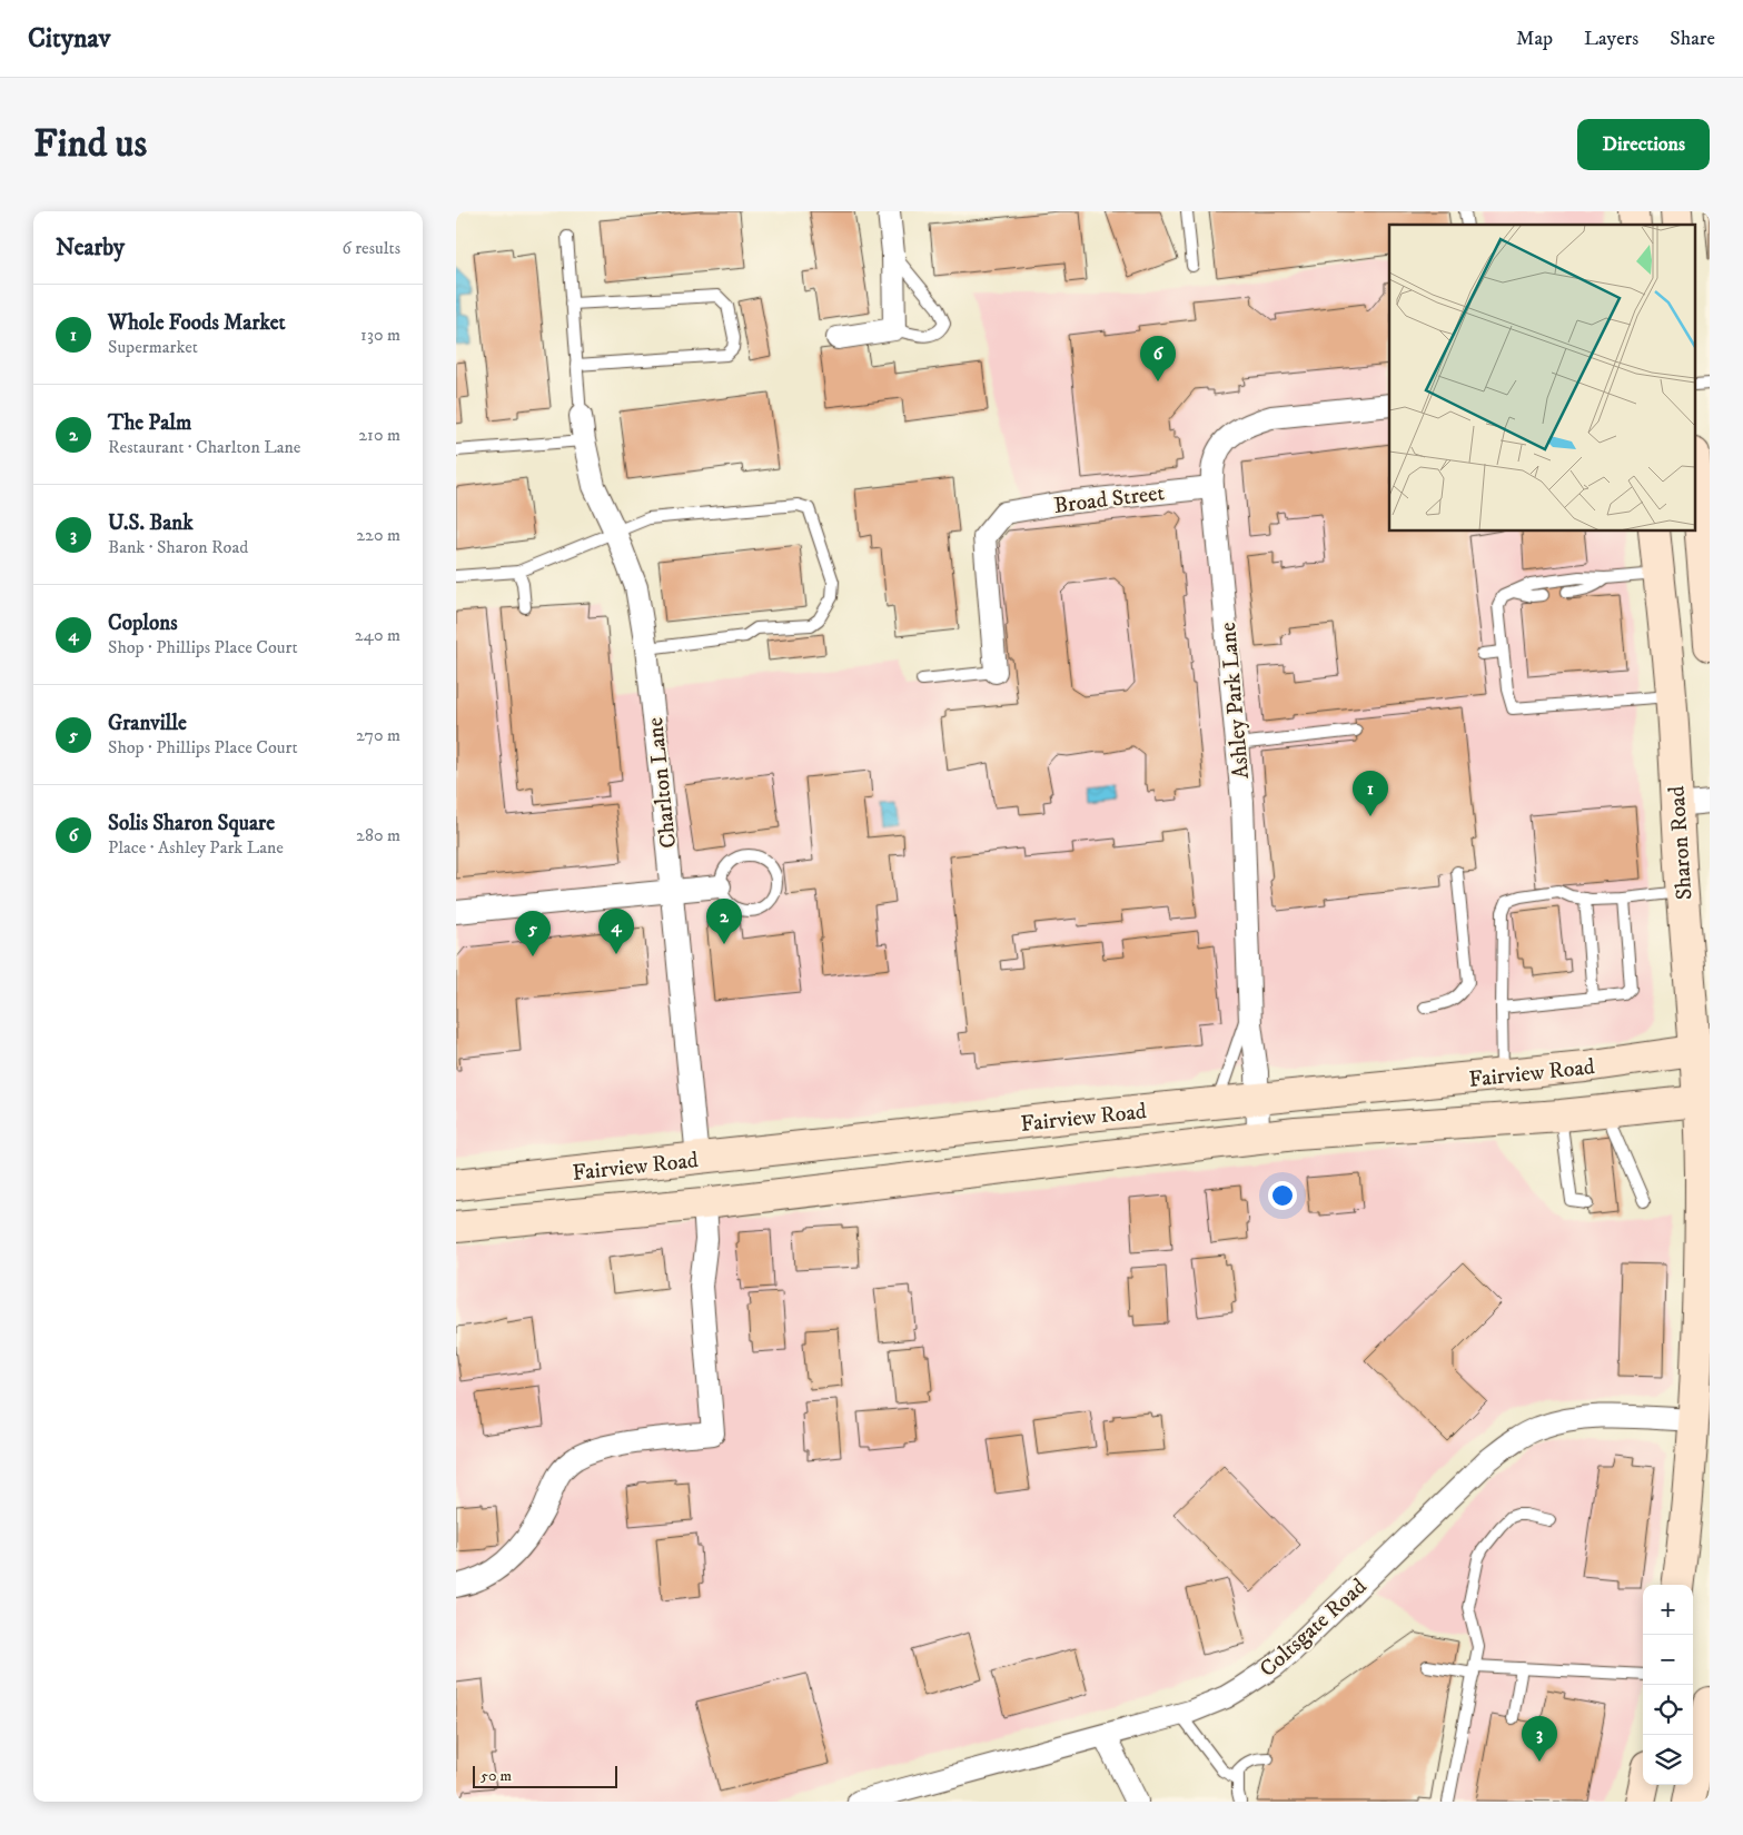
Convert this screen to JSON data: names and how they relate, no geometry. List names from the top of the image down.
{
  "streets": {
    "main road": ["Sharon Road", "Fairview Road"],
    "street": [
      "Broad Street",
      "Ashley Park Lane",
      "Charlton Lane",
      "Coltsgate Road"
    ]
  },
  "crossings": [
    ["Broad Street", "Ashley Park Lane"],
    ["Ashley Park Lane", "Fairview Road"],
    ["Charlton Lane", "Fairview Road"],
    ["Sharon Road", "Fairview Road"],
    ["Sharon Road", "Coltsgate Road"]
  ],
  "scale_bar": "50 m",
  "page": {
    "header": "Citynav",
    "nav": ["Map", "Layers", "Share"],
    "buttons": "Directions",
    "title": "Find us",
    "heading": ["Nearby", "6 results"],
    "list": [
      {
        "mark": "1",
        "name": "Whole Foods Market",
        "note": "Supermarket",
        "value": "130 m"
      },
      {
        "mark": "2",
        "name": "The Palm",
        "note": "Restaurant · Charlton Lane",
        "value": "210 m"
      },
      {
        "mark": "3",
        "name": "U.S. Bank",
        "note": "Bank · Sharon Road",
        "value": "220 m"
      },
      {
        "mark": "4",
        "name": "Coplons",
        "note": "Shop · Phillips Place Court",
        "value": "240 m"
      },
      {
        "mark": "5",
        "name": "Granville",
        "note": "Shop · Phillips Place Court",
        "value": "270 m"
      },
      {
        "mark": "6",
        "name": "Solis Sharon Square",
        "note": "Place · Ashley Park Lane",
        "value": "280 m"
      }
    ],
    "pins": [
      "6",
      "1",
      "2",
      "4",
      "5",
      "3"
    ],
    "map_buttons": ["+", "−"],
    "scale": "50 m"
  }
}
